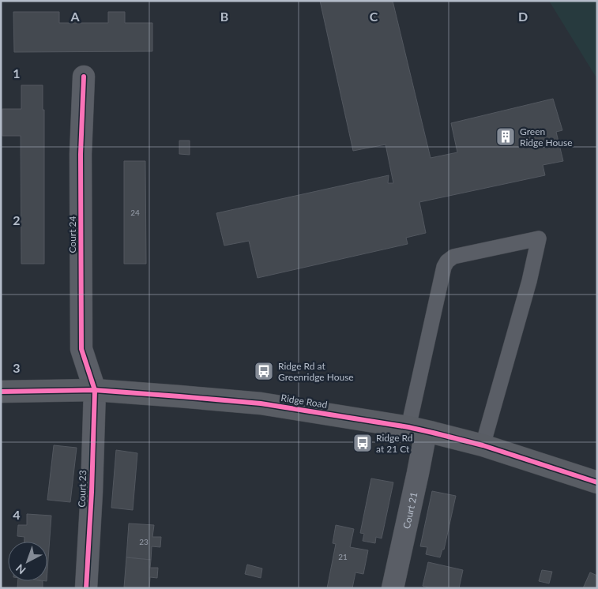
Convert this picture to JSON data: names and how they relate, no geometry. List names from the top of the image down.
{
  "streets": {
    "street": [
      "Court 24",
      "Ridge Road",
      "Court 23",
      "Court 21"
    ]
  },
  "crossings": [
    ["Court 24", "Ridge Road"],
    ["Court 24", "Court 23"],
    ["Ridge Road", "Court 23"],
    ["Ridge Road", "Court 21"]
  ],
  "places": {
    "building": ["Green Ridge House"],
    "bus stop": ["Ridge Rd at Greenridge House", "Ridge Rd at 21 Ct"]
  },
  "house_numbers": ["24", "23", "21"],
  "north": "bottom left",
  "grid": {
    "columns": [
      "A",
      "B",
      "C",
      "D"
    ],
    "rows": [
      "1",
      "2",
      "3",
      "4"
    ]
  }
}
